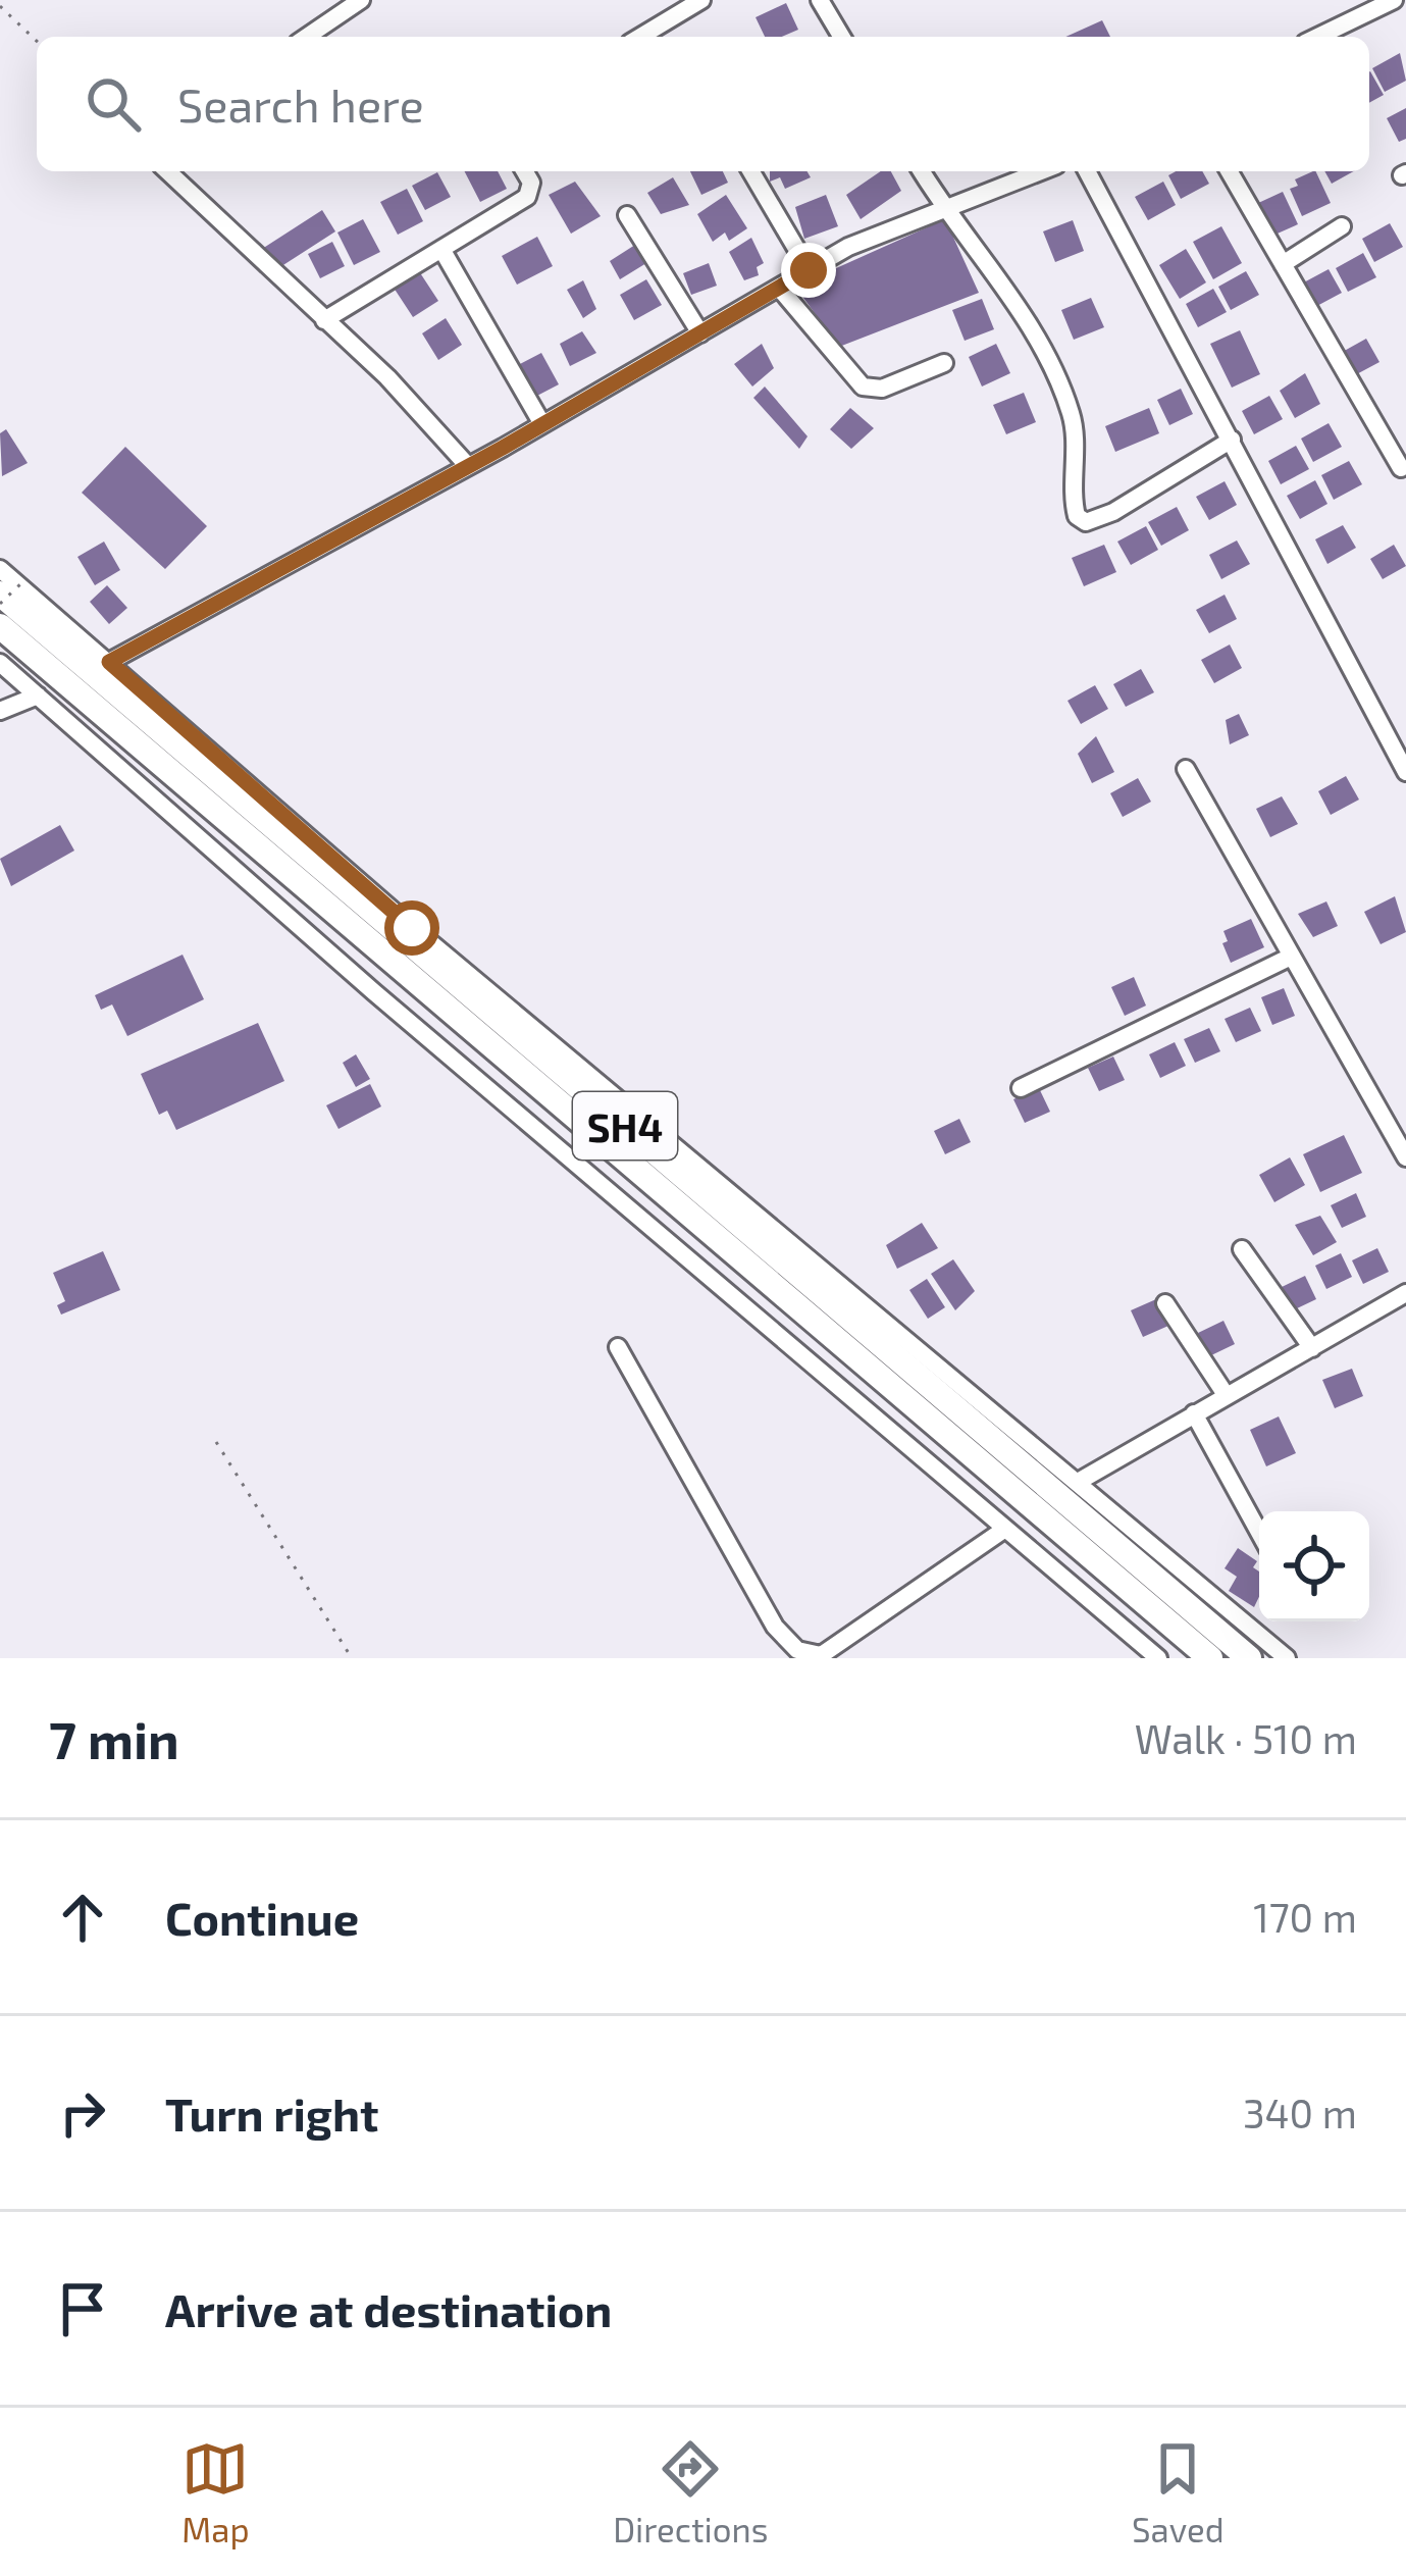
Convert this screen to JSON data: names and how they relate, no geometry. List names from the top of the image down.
{
  "streets": {
    "highway": ["SH4"]
  },
  "page": {
    "search": "Search here",
    "heading": ["7 min", "Walk · 510 m"],
    "list": [
      ["Continue", "170 m"],
      ["Turn right", "340 m"],
      "Arrive at destination"
    ],
    "nav": ["Map", "Directions", "Saved"]
  }
}
